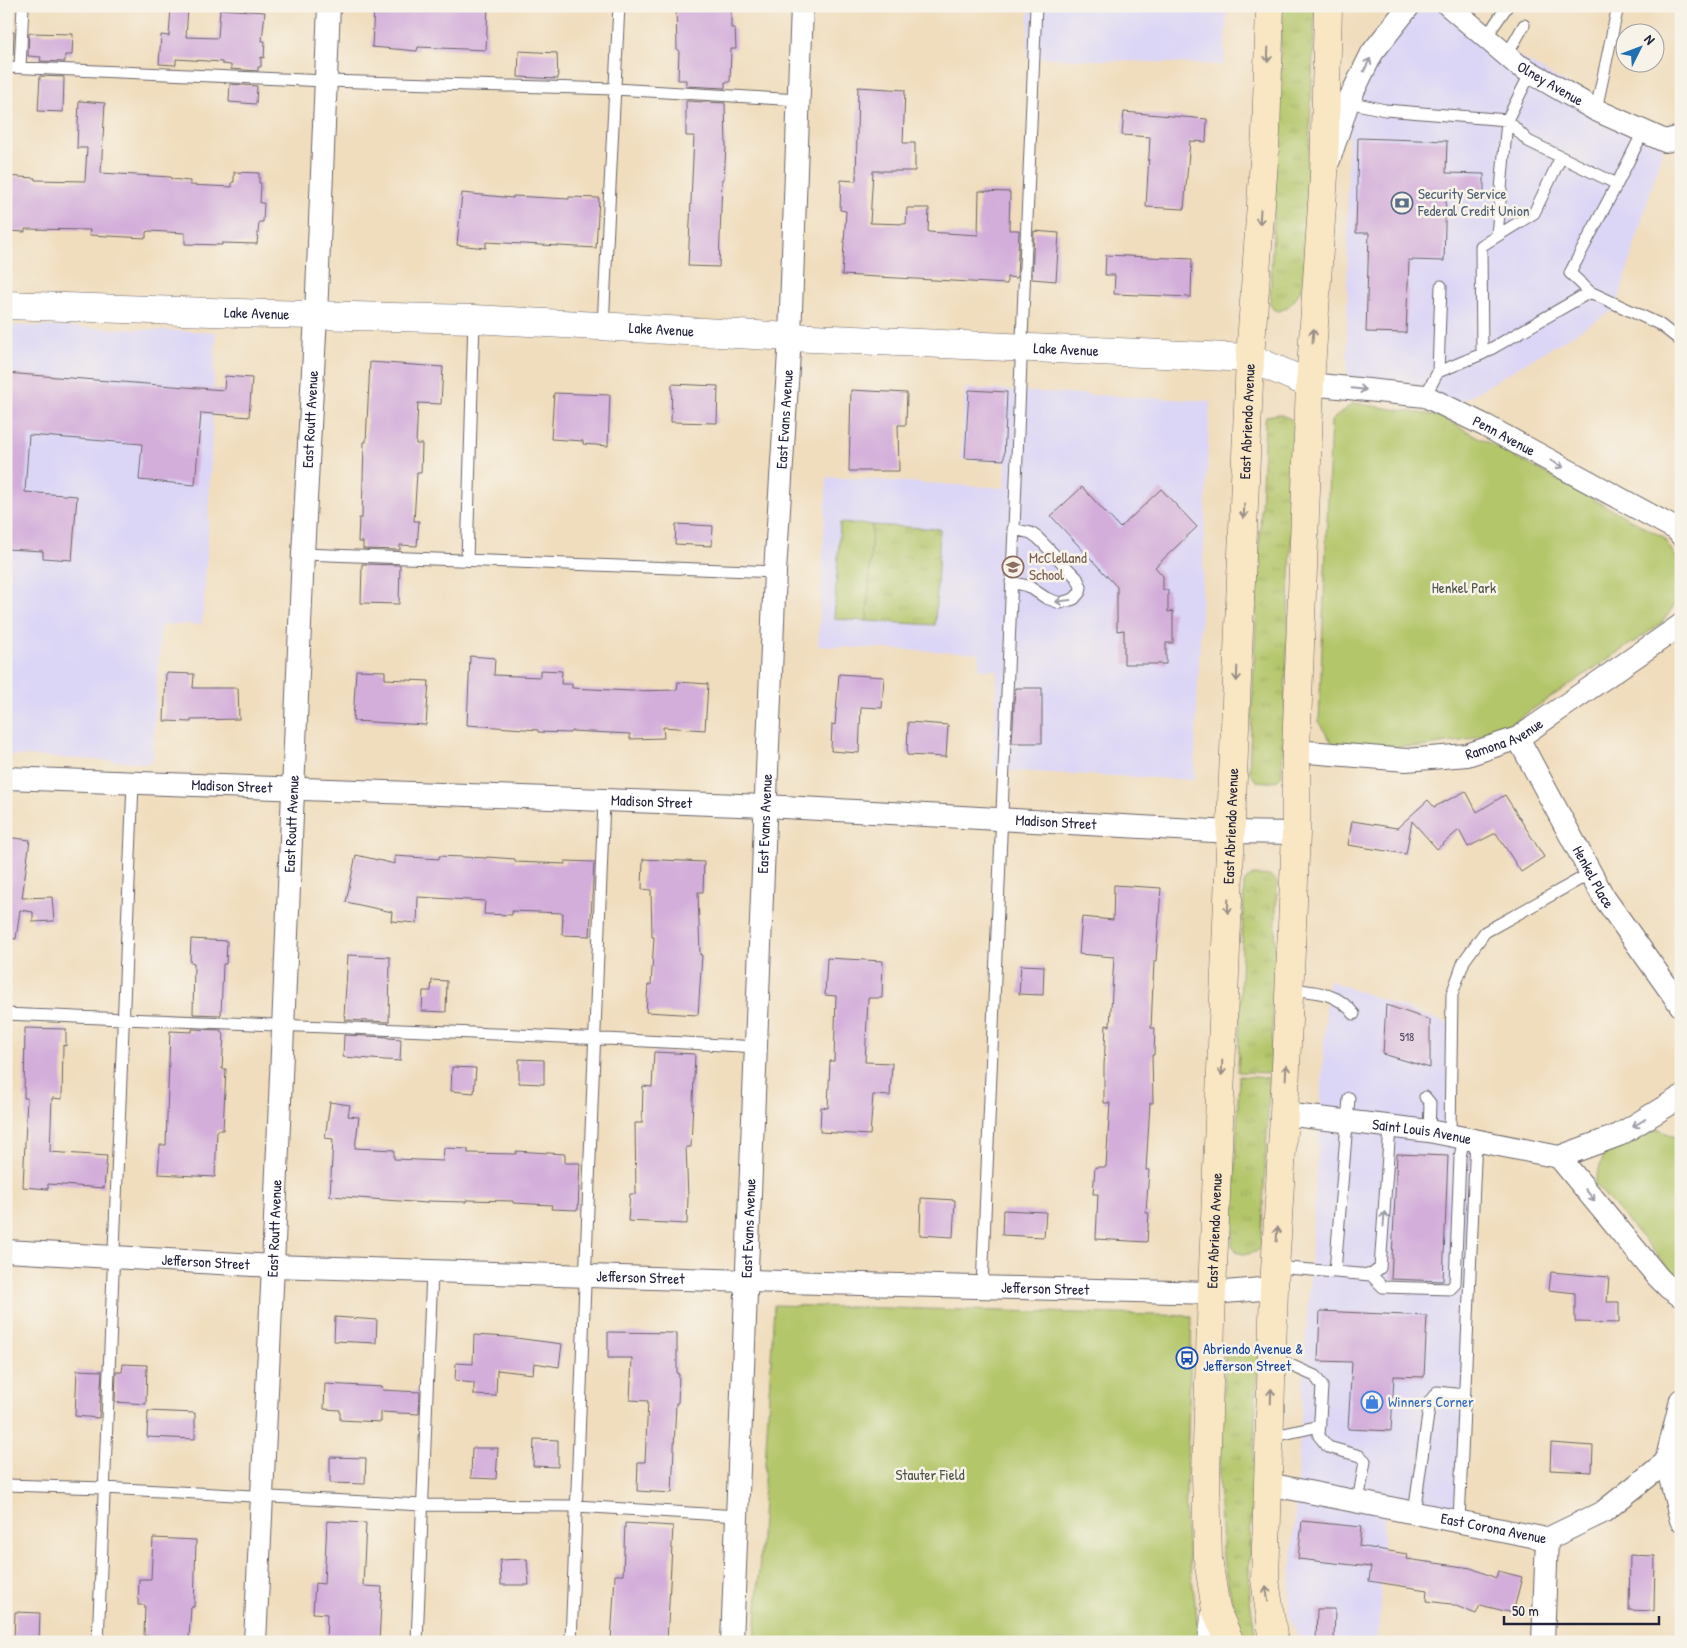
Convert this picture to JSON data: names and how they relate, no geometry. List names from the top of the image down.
{
  "streets": {
    "main road": ["East Abriendo Avenue"],
    "street": [
      "Olney Avenue",
      "Lake Avenue",
      "East Routt Avenue",
      "East Evans Avenue",
      "Penn Avenue",
      "Ramona Avenue",
      "Madison Street",
      "Henkel Place",
      "Saint Louis Avenue",
      "Jefferson Street",
      "East Corona Avenue"
    ]
  },
  "crossings": [
    ["Lake Avenue", "East Routt Avenue"],
    ["Lake Avenue", "East Evans Avenue"],
    ["Lake Avenue", "East Abriendo Avenue"],
    ["Lake Avenue", "Penn Avenue"],
    ["East Routt Avenue", "Madison Street"],
    ["East Routt Avenue", "Jefferson Street"],
    ["East Evans Avenue", "Madison Street"],
    ["East Evans Avenue", "Jefferson Street"],
    ["East Abriendo Avenue", "Madison Street"],
    ["East Abriendo Avenue", "Jefferson Street"],
    ["Ramona Avenue", "Henkel Place"]
  ],
  "one_way": ["Penn Avenue"],
  "parks": ["Henkel Park", "Stauter Field"],
  "places": {
    "bank": ["Security Service Federal Credit Union"],
    "school or university": ["McClelland School"],
    "bus stop": ["Abriendo Avenue & Jefferson Street"],
    "shop": ["Winners Corner"]
  },
  "house_numbers": ["518"],
  "scale_bar": "50 m",
  "north": "top right"
}
